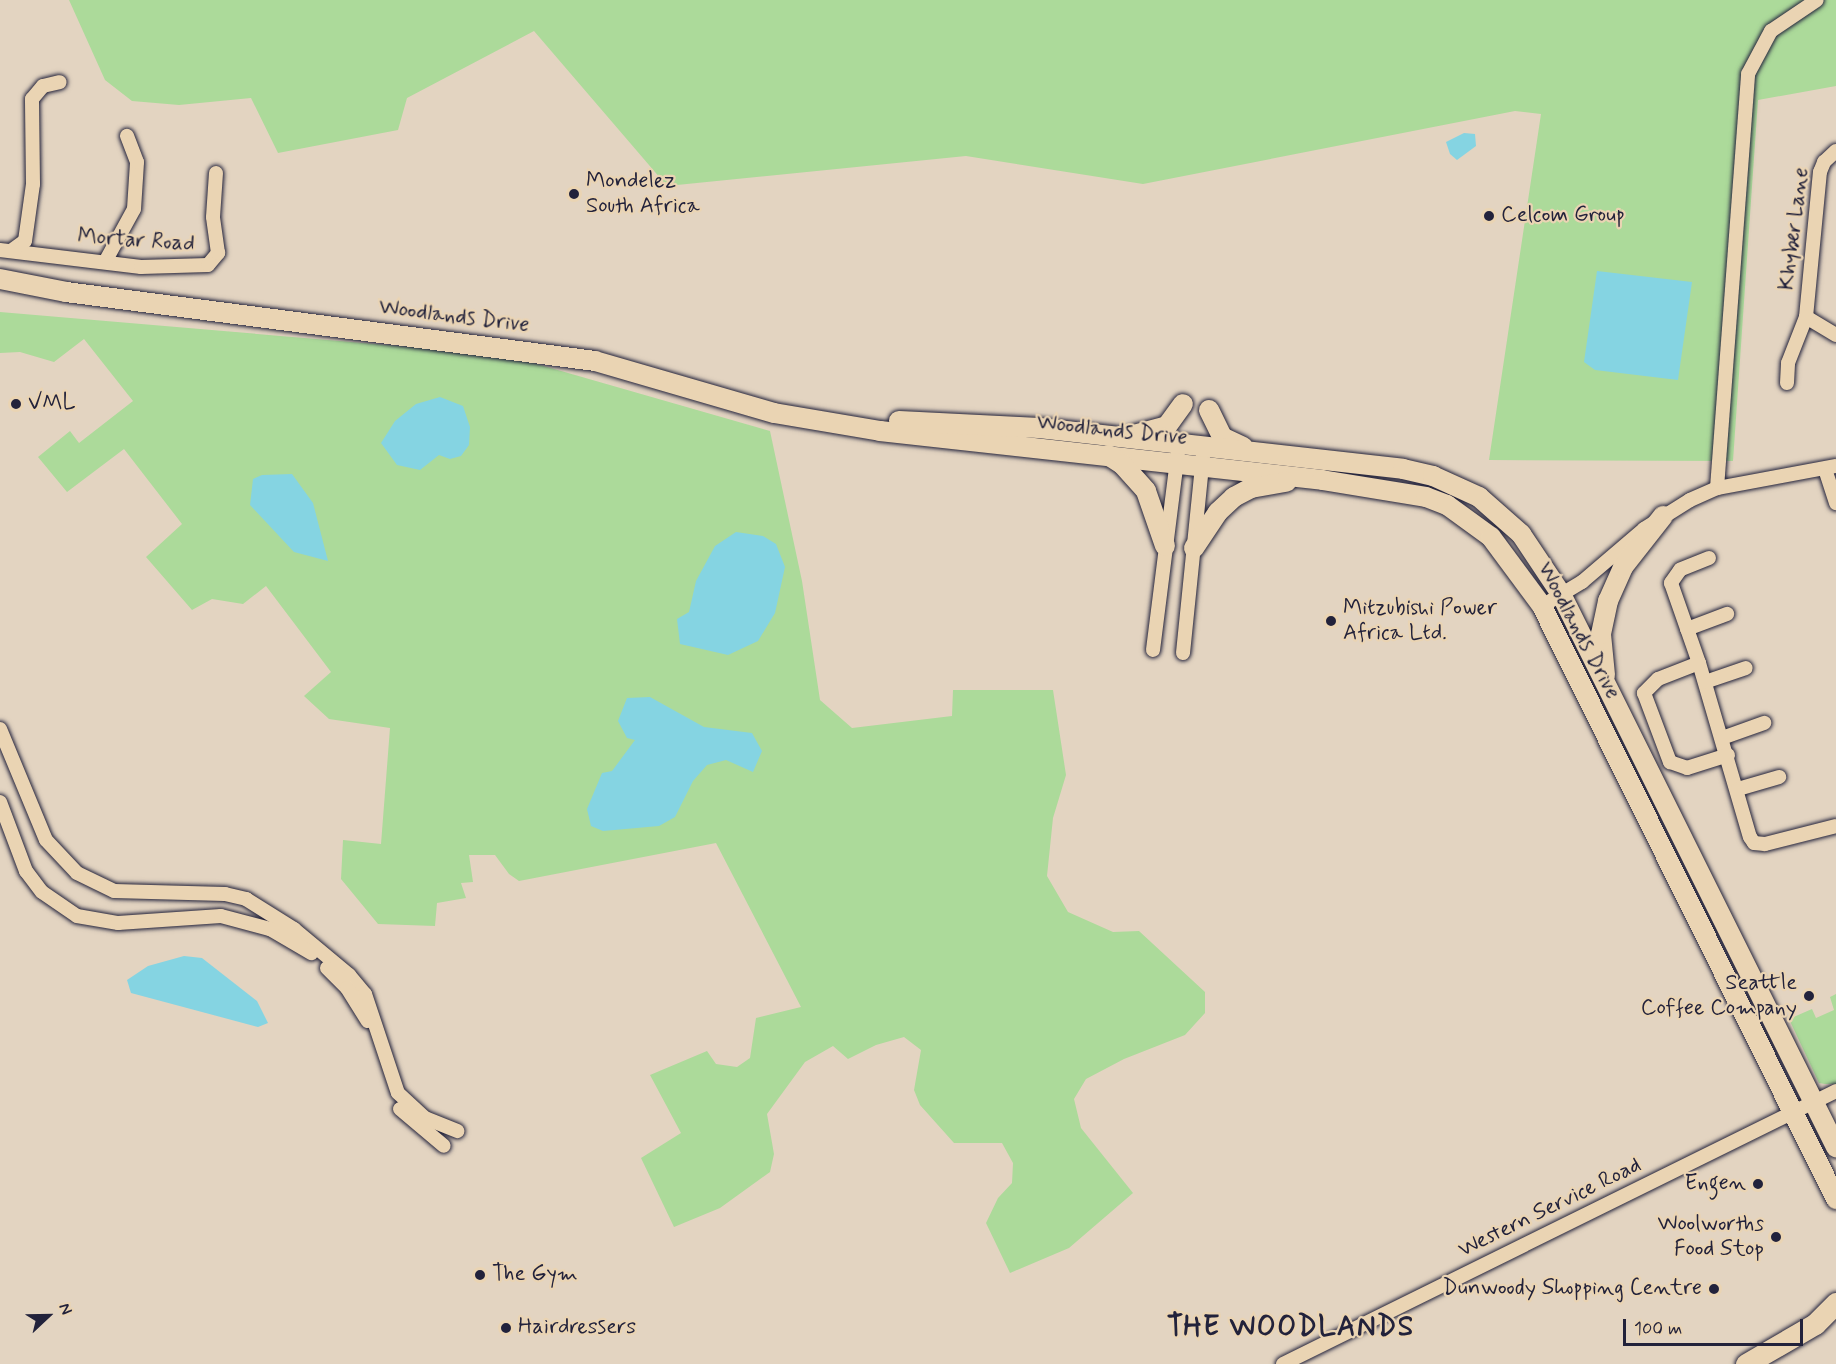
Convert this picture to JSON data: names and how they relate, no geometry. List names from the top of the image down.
{
  "streets": {
    "main road": ["Woodlands Drive"],
    "street": ["Khyber Lane", "Mortar Road", "Western Service Road"]
  },
  "crossings": [
    ["Woodlands Drive", "Western Service Road"]
  ],
  "districts": ["THE WOODLANDS"],
  "places": [
    "Mondelez South Africa",
    "Celcom Group",
    "VML",
    "Mitzubishi Power Africa Ltd.",
    "Seattle Coffee Company",
    "Engen",
    "Woolworths Food Stop",
    "The Gym",
    "Dunwoody Shopping Centre",
    "Hairdressers"
  ],
  "scale_bar": "100 m",
  "north": "right"
}
